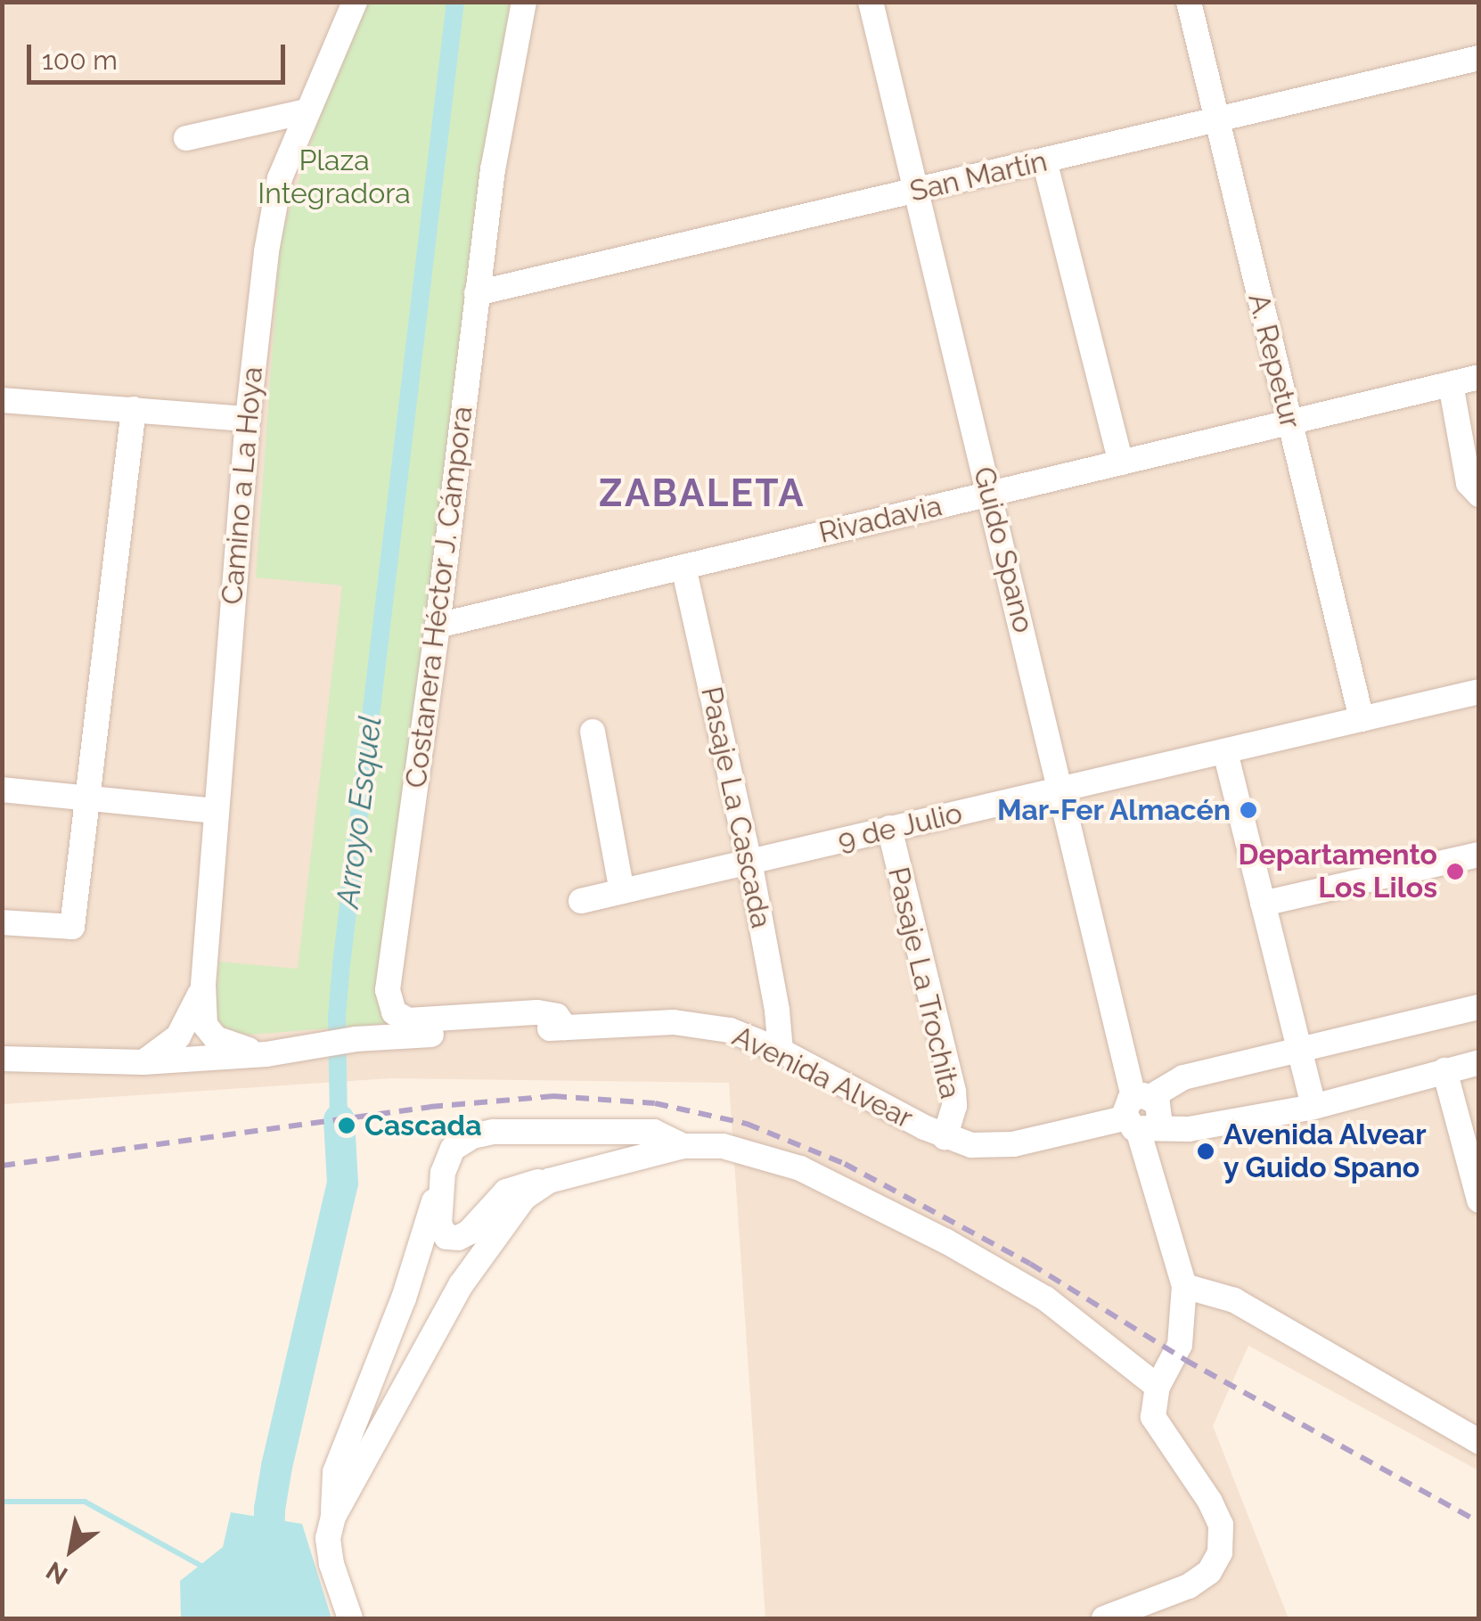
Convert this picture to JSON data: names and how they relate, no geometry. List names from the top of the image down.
{
  "streets": {
    "street": [
      "San Martín",
      "A. Repetur",
      "Camino a La Hoya",
      "Rivadavia",
      "Guido Spano",
      "Costanera Héctor J. Cámpora",
      "Pasaje La Cascada",
      "9 de Julio",
      "Pasaje La Trochita",
      "Avenida Alvear"
    ]
  },
  "crossings": [
    ["San Martín", "A. Repetur"],
    ["San Martín", "Guido Spano"],
    ["San Martín", "Costanera Héctor J. Cámpora"],
    ["A. Repetur", "Rivadavia"],
    ["A. Repetur", "9 de Julio"],
    ["Camino a La Hoya", "Avenida Alvear"],
    ["Rivadavia", "Guido Spano"],
    ["Rivadavia", "Costanera Héctor J. Cámpora"],
    ["Rivadavia", "Pasaje La Cascada"],
    ["Guido Spano", "9 de Julio"],
    ["Guido Spano", "Avenida Alvear"],
    ["Costanera Héctor J. Cámpora", "Avenida Alvear"],
    ["Pasaje La Cascada", "9 de Julio"],
    ["Pasaje La Cascada", "Avenida Alvear"],
    ["9 de Julio", "Pasaje La Trochita"],
    ["Pasaje La Trochita", "Avenida Alvear"]
  ],
  "districts": ["ZABALETA"],
  "water": ["Arroyo Esquel"],
  "parks": ["Plaza Integradora"],
  "places": [
    "Mar-Fer Almacén",
    "Departamento Los Lilos",
    "Cascada",
    "Avenida Alvear y Guido Spano"
  ],
  "scale_bar": "100 m",
  "north": "bottom left"
}
